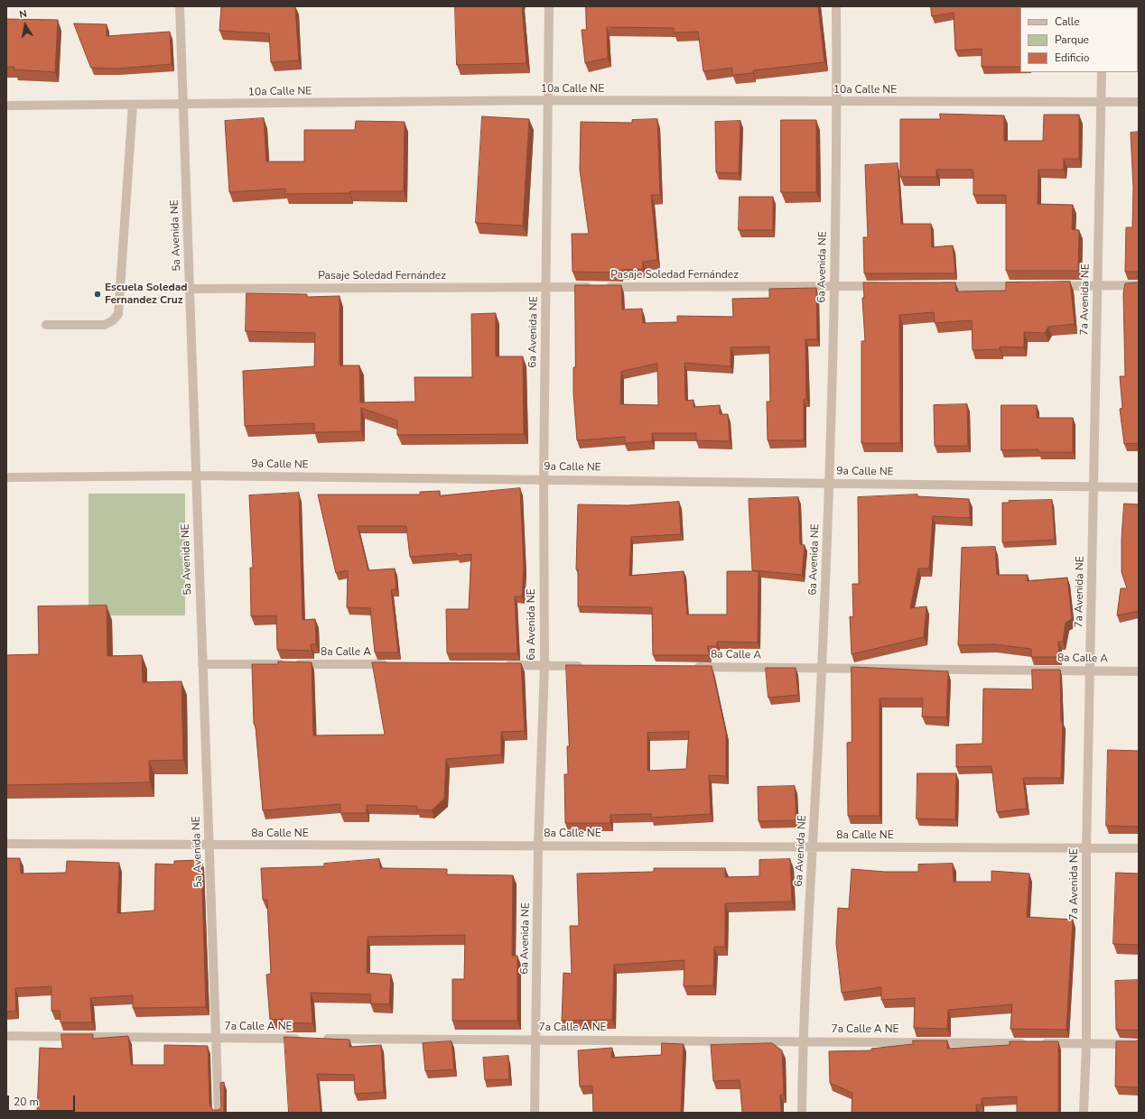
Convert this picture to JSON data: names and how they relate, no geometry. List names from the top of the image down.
{
  "streets": {
    "street": [
      "10a Calle NE",
      "5a Avenida NE",
      "6a Avenida NE",
      "Pasaje Soledad Fernández",
      "7a Avenida NE",
      "9a Calle NE",
      "8a Calle A",
      "8a Calle NE",
      "7a Calle A NE"
    ]
  },
  "crossings": [
    ["10a Calle NE", "5a Avenida NE"],
    ["10a Calle NE", "6a Avenida NE"],
    ["10a Calle NE", "7a Avenida NE"],
    ["5a Avenida NE", "Pasaje Soledad Fernández"],
    ["5a Avenida NE", "9a Calle NE"],
    ["5a Avenida NE", "8a Calle A"],
    ["5a Avenida NE", "8a Calle NE"],
    ["5a Avenida NE", "7a Calle A NE"],
    ["6a Avenida NE", "Pasaje Soledad Fernández"],
    ["6a Avenida NE", "9a Calle NE"],
    ["6a Avenida NE", "8a Calle A"],
    ["6a Avenida NE", "8a Calle NE"],
    ["6a Avenida NE", "7a Calle A NE"],
    ["7a Avenida NE", "9a Calle NE"],
    ["7a Avenida NE", "8a Calle A"],
    ["7a Avenida NE", "8a Calle NE"],
    ["7a Avenida NE", "7a Calle A NE"]
  ],
  "places": ["Escuela Soledad Fernandez Cruz"],
  "legend": ["Calle", "Parque", "Edificio"],
  "scale_bar": "20 m",
  "north": "top"
}
